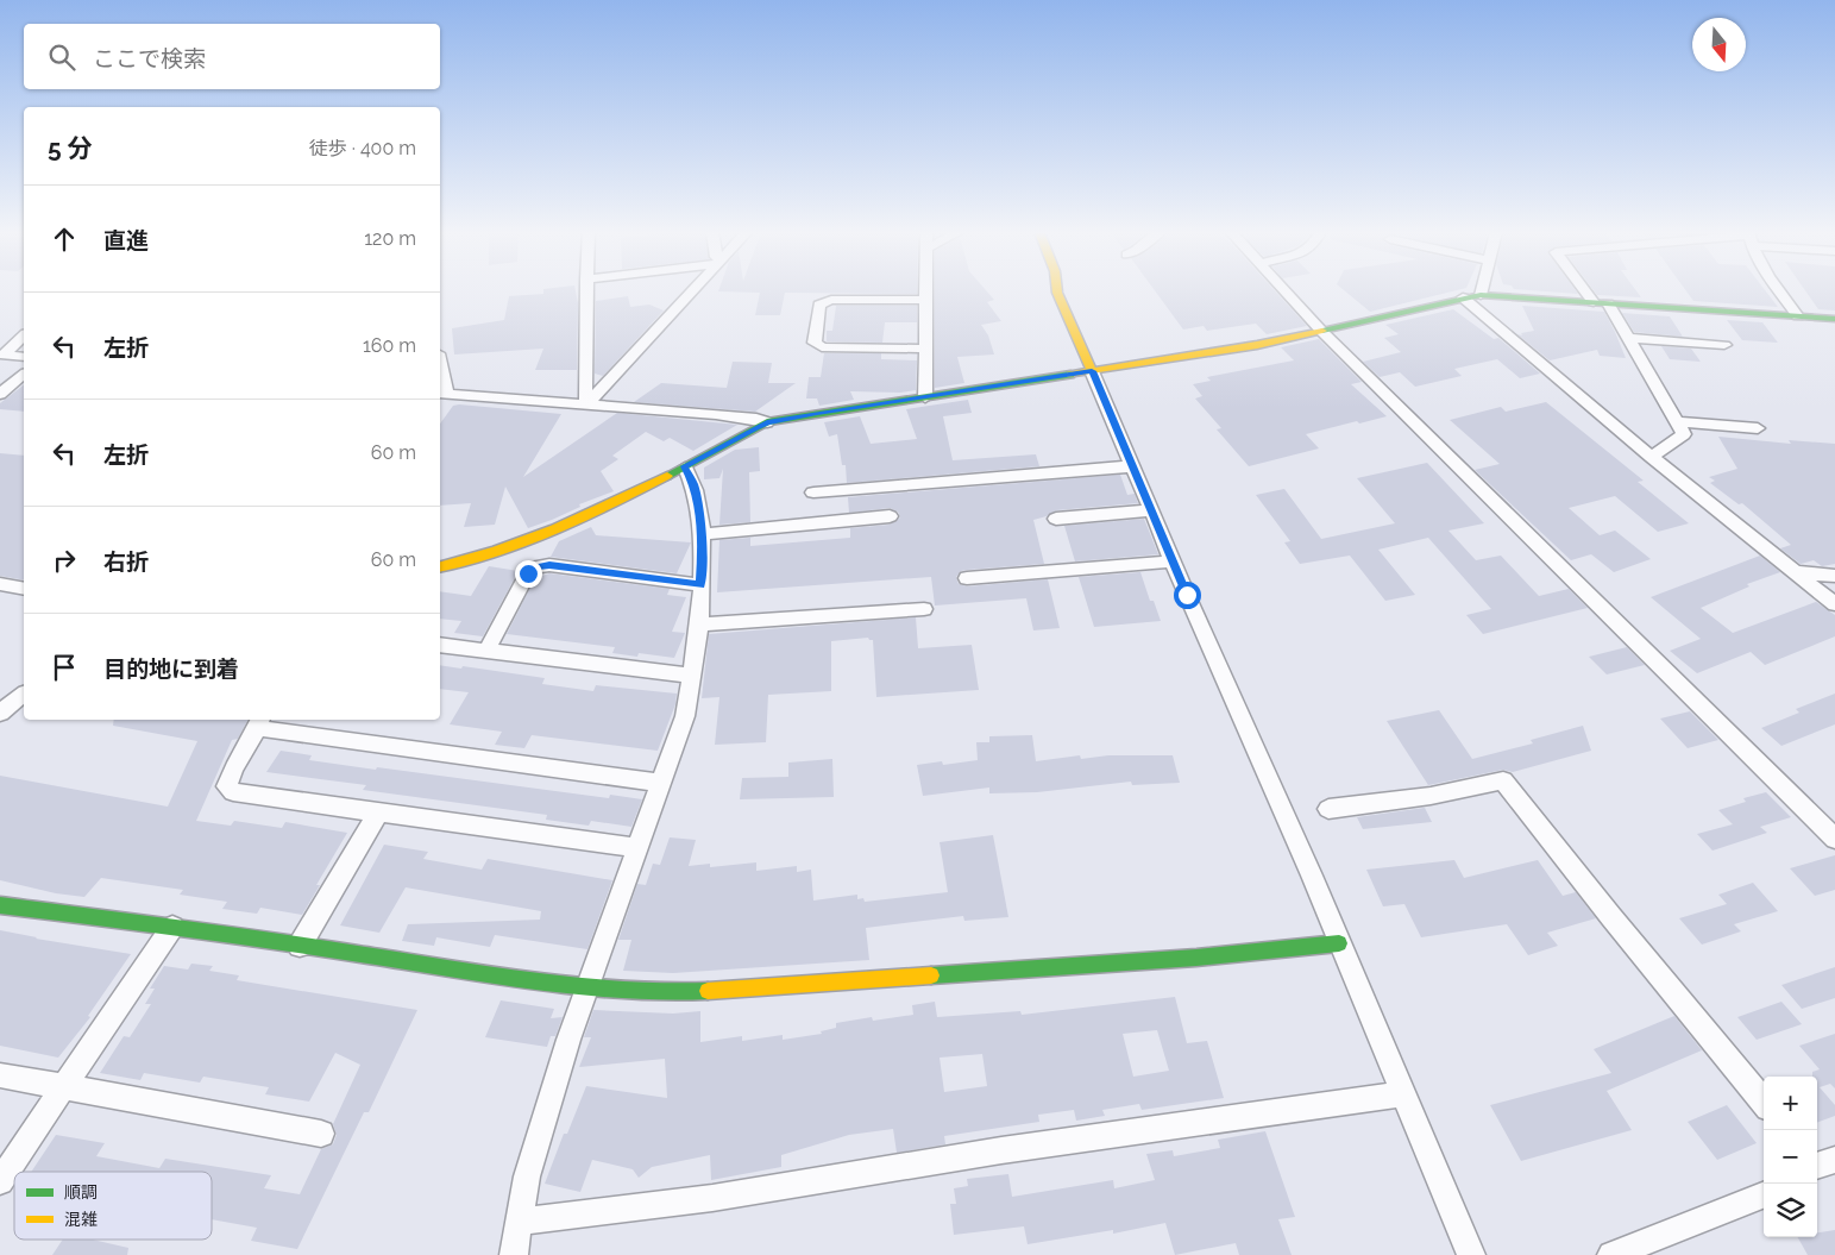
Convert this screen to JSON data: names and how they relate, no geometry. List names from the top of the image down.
{
  "legend": ["順調", "混雑"],
  "north": "bottom",
  "page": {
    "search": "ここで検索",
    "heading": ["5 分", "徒歩 · 400 m"],
    "list": [
      ["直進", "120 m"],
      ["左折", "160 m"],
      ["左折", "60 m"],
      ["右折", "60 m"],
      "目的地に到着"
    ],
    "map_buttons": ["+", "−"]
  }
}
